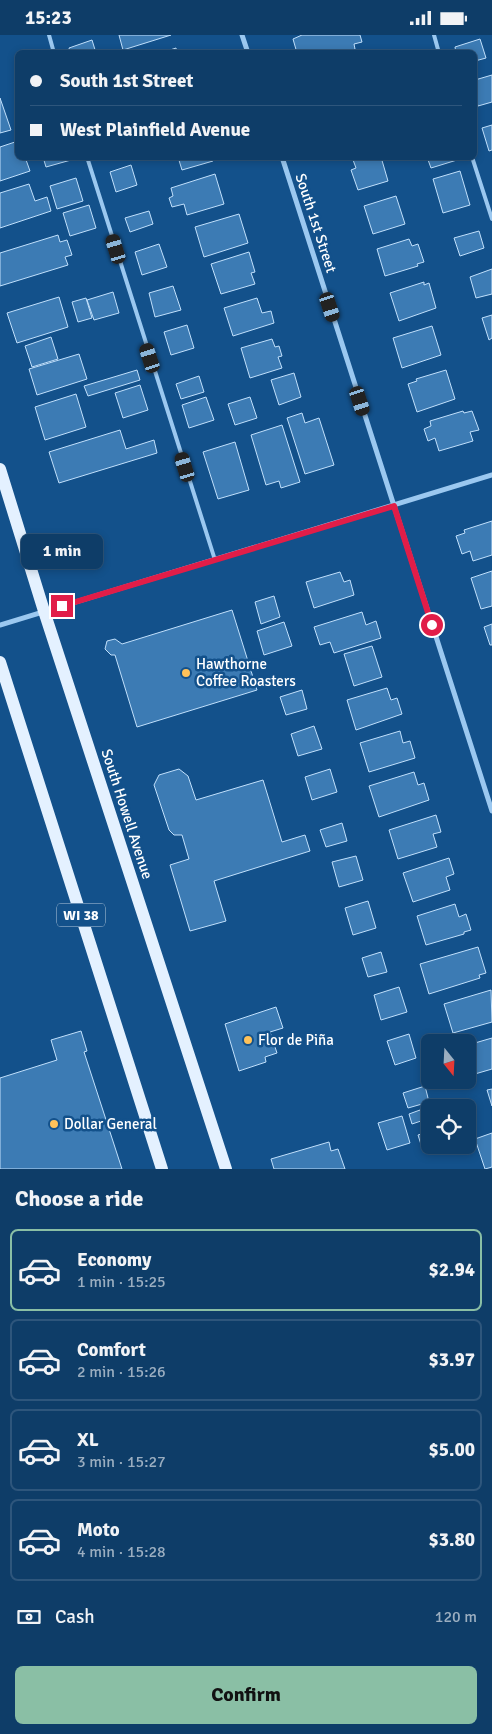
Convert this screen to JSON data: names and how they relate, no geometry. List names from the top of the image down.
{
  "streets": {
    "main road": ["South Howell Avenue", "WI 38"],
    "street": ["South 1st Street"]
  },
  "places": ["Hawthorne Coffee Roasters", "Flor de Piña", "Dollar General"],
  "north": "bottom",
  "page": {
    "status": "15:23",
    "banner": ["South 1st Street", "West Plainfield Avenue"],
    "bubble": "1 min",
    "heading": "Choose a ride",
    "list": [
      {
        "name": "Economy",
        "note": "1 min · 15:25",
        "value": "$2.94"
      },
      {
        "name": "Comfort",
        "note": "2 min · 15:26",
        "value": "$3.97"
      },
      {
        "name": "XL",
        "note": "3 min · 15:27",
        "value": "$5.00"
      },
      {
        "name": "Moto",
        "note": "4 min · 15:28",
        "value": "$3.80"
      }
    ],
    "pay": ["Cash", "120 m"],
    "buttons": "Confirm"
  }
}
